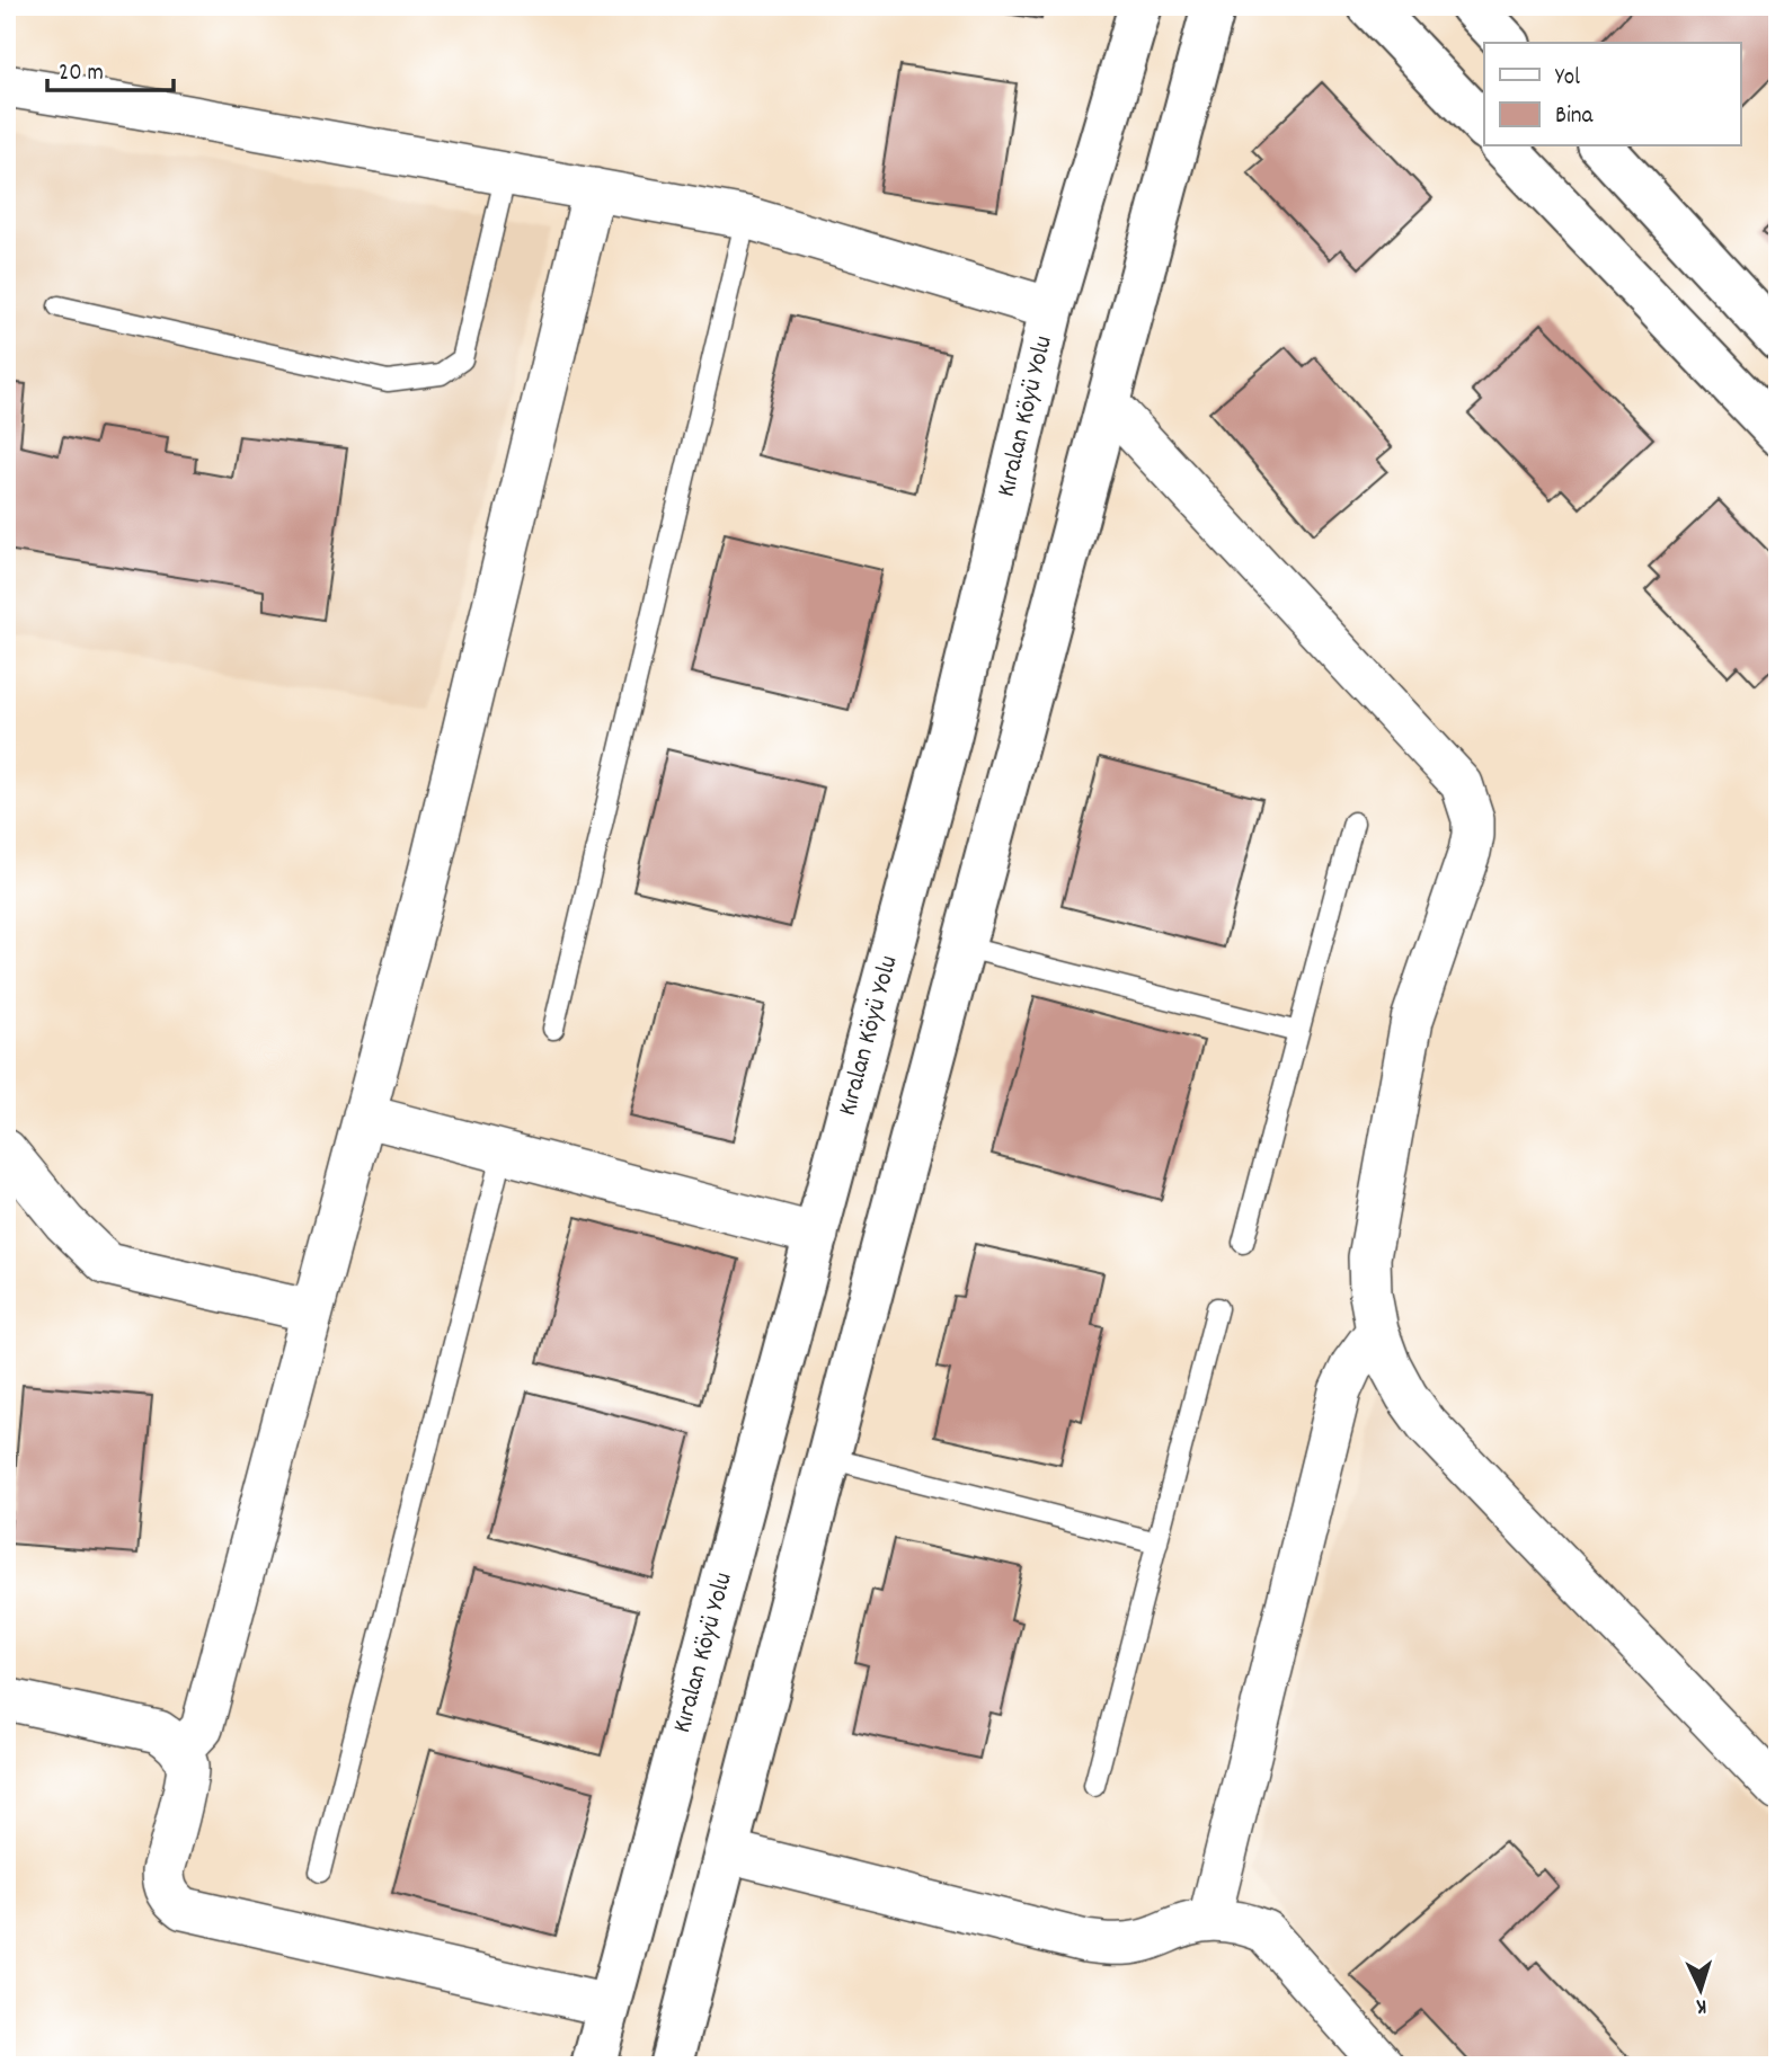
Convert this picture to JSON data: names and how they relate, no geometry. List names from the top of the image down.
{
  "streets": {
    "street": ["Kıralan Köyü Yolu"]
  },
  "legend": ["Yol", "Bina"],
  "scale_bar": "20 m",
  "north": "bottom"
}
